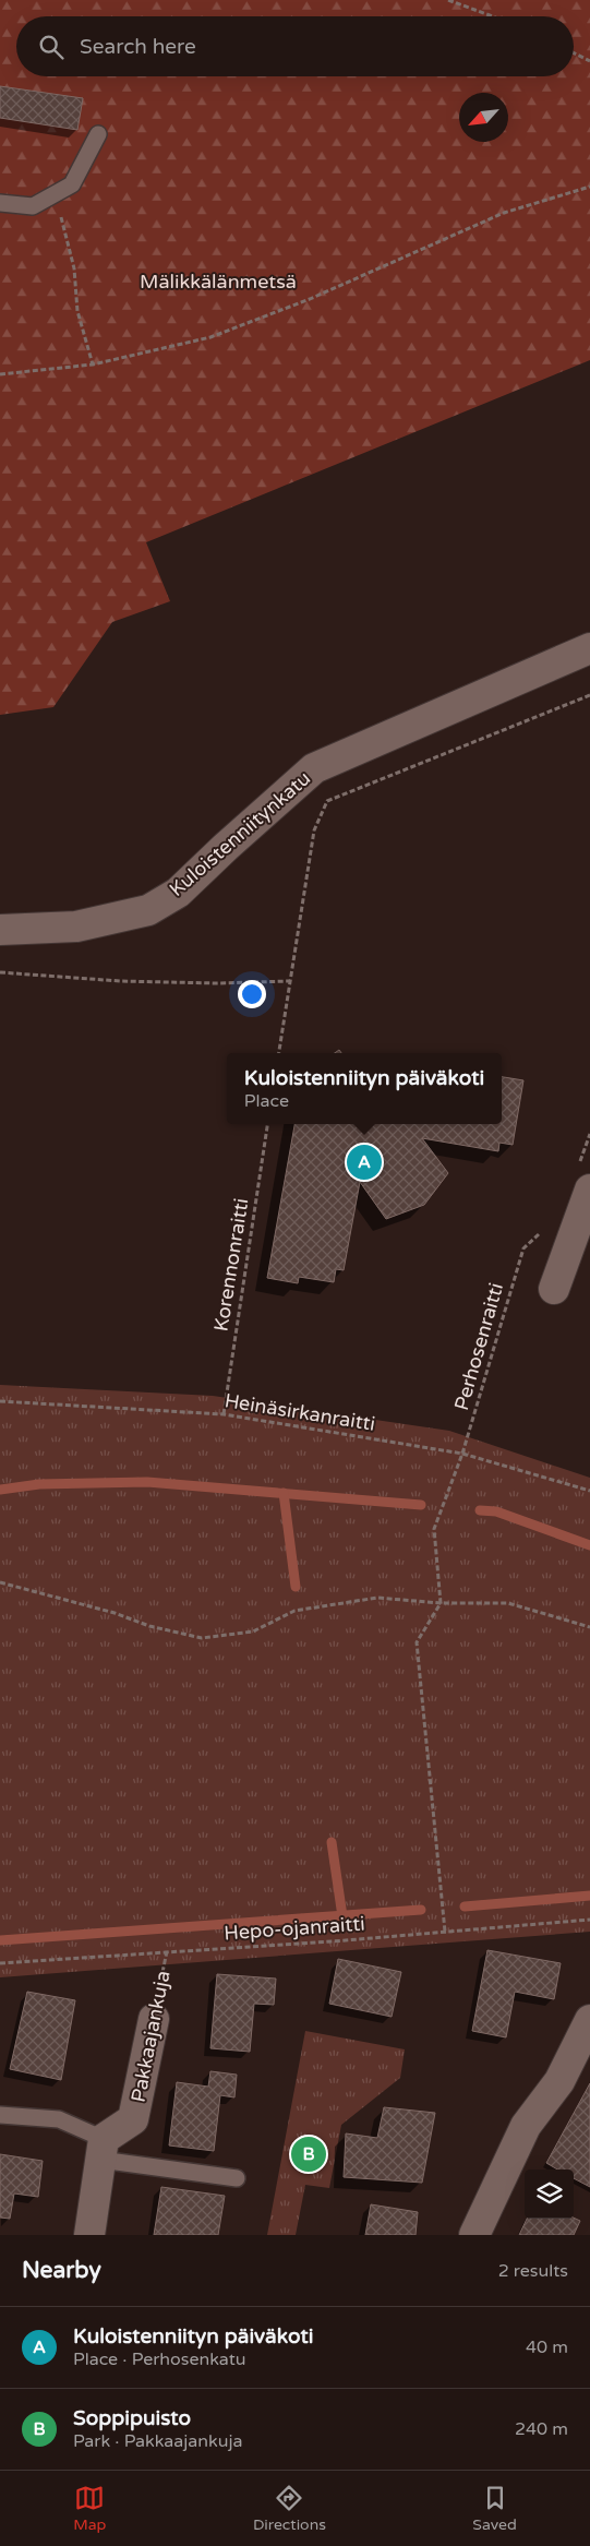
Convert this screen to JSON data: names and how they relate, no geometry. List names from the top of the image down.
{
  "streets": {
    "street": ["Kuloistenniitynkatu", "Pakkaajankuja"],
    "path": [
      "Korennonraitti",
      "Perhosenraitti",
      "Heinäsirkanraitti",
      "Hepo-ojanraitti"
    ]
  },
  "crossings": [
    ["Korennonraitti", "Heinäsirkanraitti"],
    ["Perhosenraitti", "Heinäsirkanraitti"],
    ["Hepo-ojanraitti", "Pakkaajankuja"]
  ],
  "parks": ["Mälikkälänmetsä"],
  "north": "bottom left",
  "page": {
    "search": "Search here",
    "popup": ["Kuloistenniityn päiväkoti", "Place"],
    "pins": ["A", "B"],
    "heading": ["Nearby", "2 results"],
    "list": [
      {
        "mark": "A",
        "name": "Kuloistenniityn päiväkoti",
        "note": "Place · Perhosenkatu",
        "value": "40 m"
      },
      {
        "mark": "B",
        "name": "Soppipuisto",
        "note": "Park · Pakkaajankuja",
        "value": "240 m"
      }
    ],
    "nav": ["Map", "Directions", "Saved"]
  }
}
